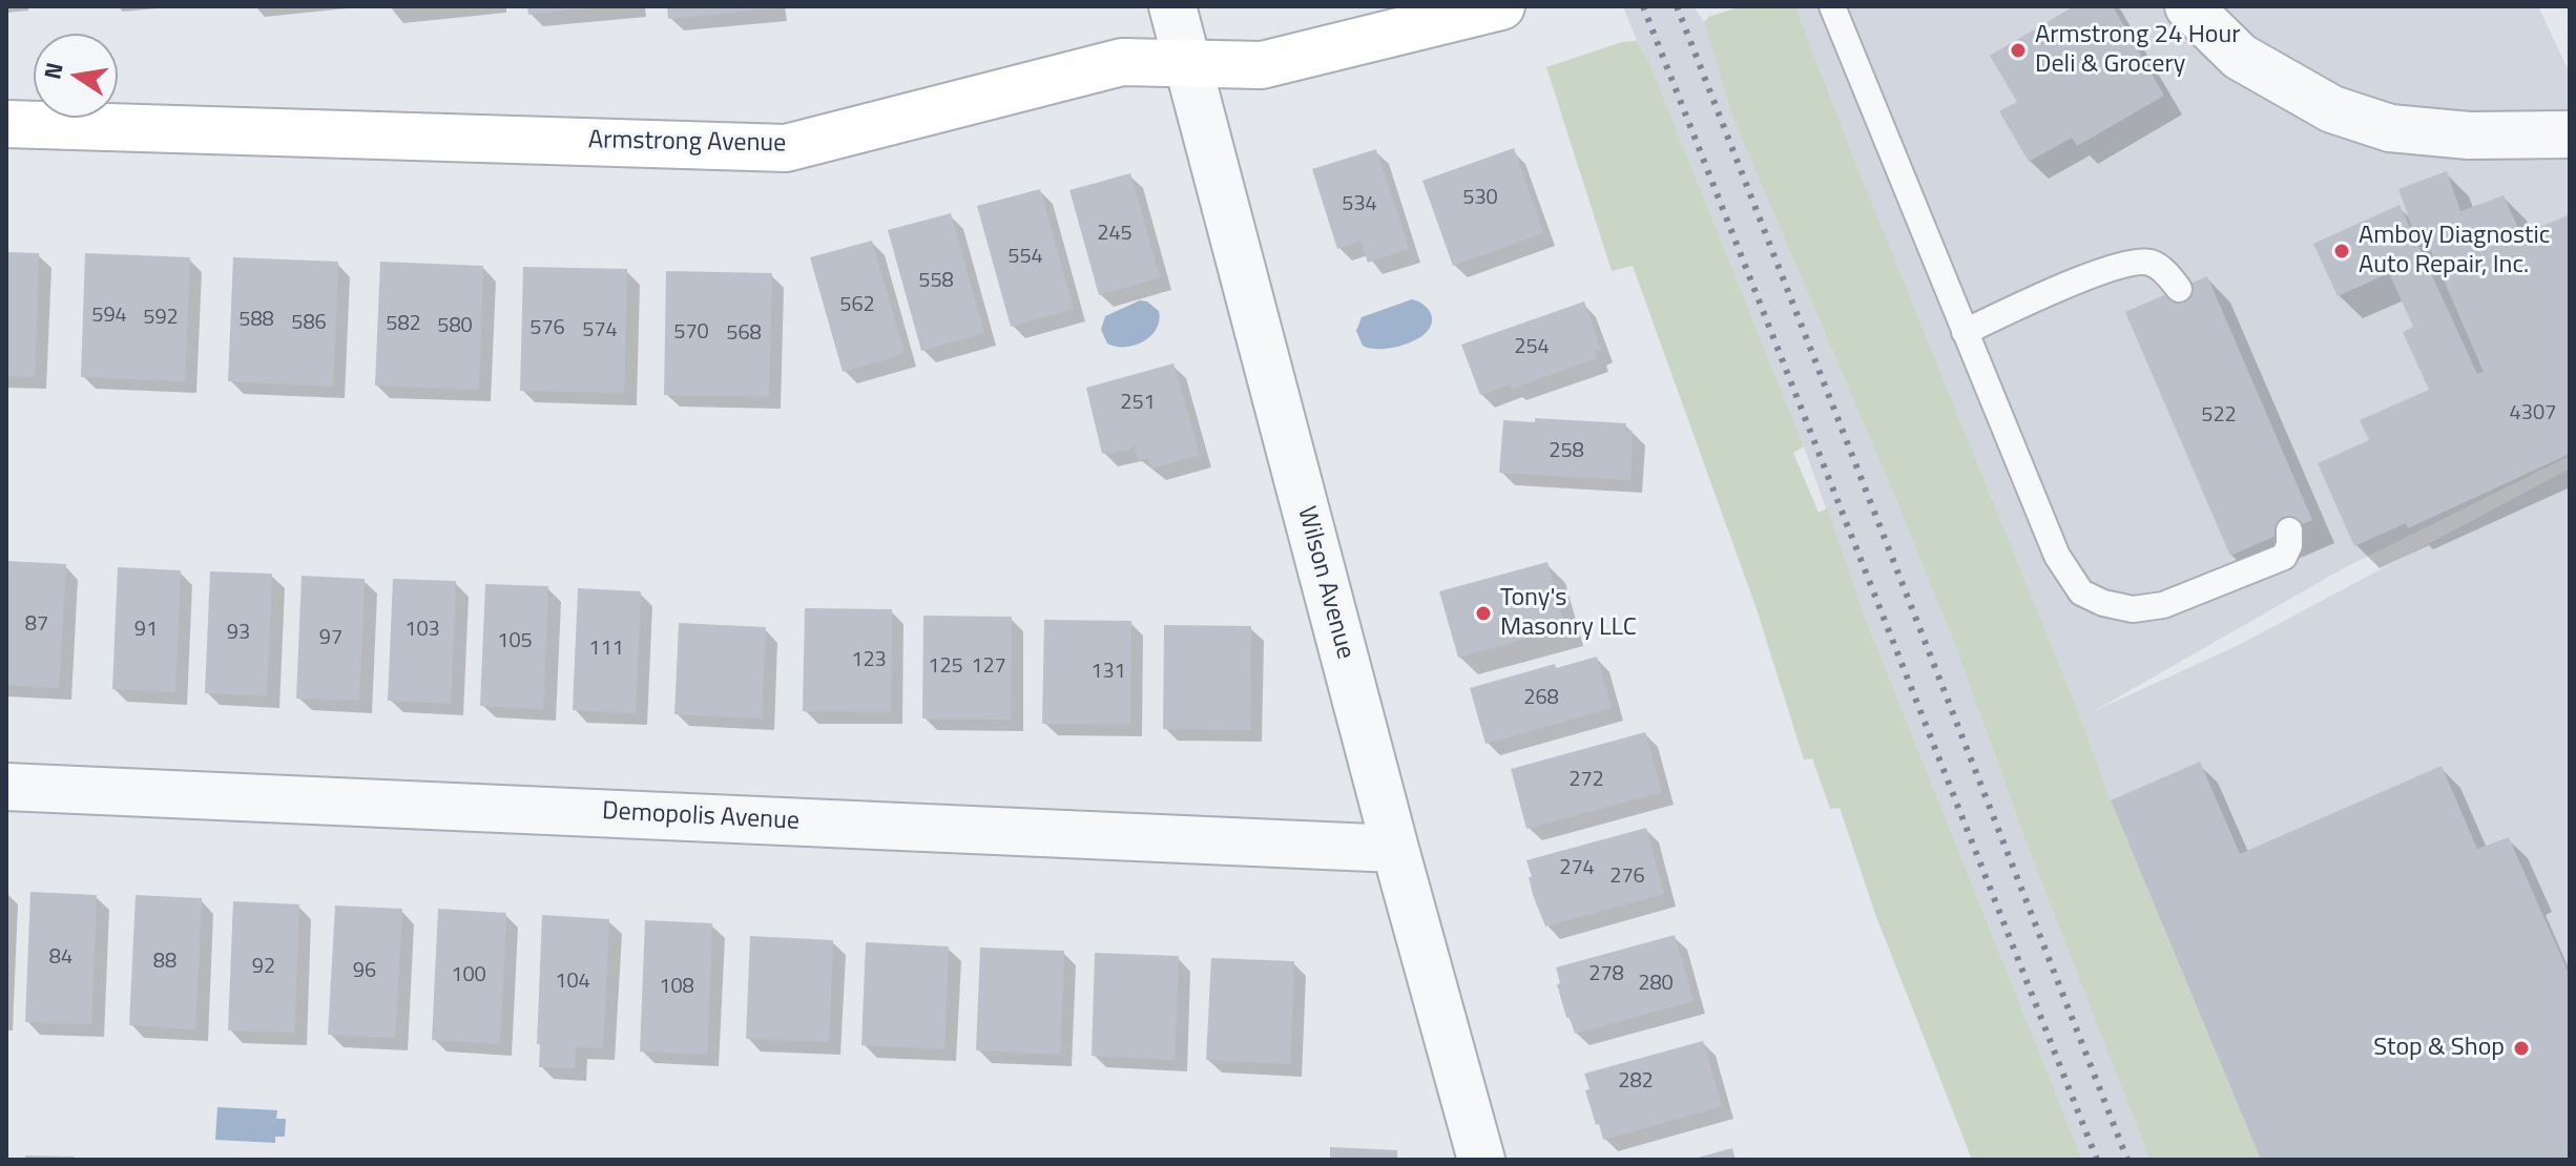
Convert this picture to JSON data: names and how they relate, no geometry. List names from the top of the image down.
{
  "streets": {
    "street": ["Armstrong Avenue", "Wilson Avenue", "Demopolis Avenue"]
  },
  "crossings": [
    ["Armstrong Avenue", "Wilson Avenue"],
    ["Wilson Avenue", "Demopolis Avenue"]
  ],
  "places": [
    "Armstrong 24 Hour Deli & Grocery",
    "Amboy Diagnostic Auto Repair, Inc.",
    "Tony's Masonry LLC",
    "Stop & Shop"
  ],
  "house_numbers": [
    "530",
    "534",
    "245",
    "554",
    "558",
    "562",
    "594",
    "592",
    "588",
    "586",
    "582",
    "580",
    "576",
    "574",
    "570",
    "568",
    "254",
    "251",
    "4307",
    "522",
    "258",
    "87",
    "91",
    "103",
    "93",
    "97",
    "105",
    "111",
    "123",
    "125",
    "127",
    "131",
    "268",
    "272",
    "274",
    "276",
    "84",
    "88",
    "92",
    "96",
    "278",
    "100",
    "104",
    "280",
    "108",
    "282"
  ],
  "north": "left"
}
